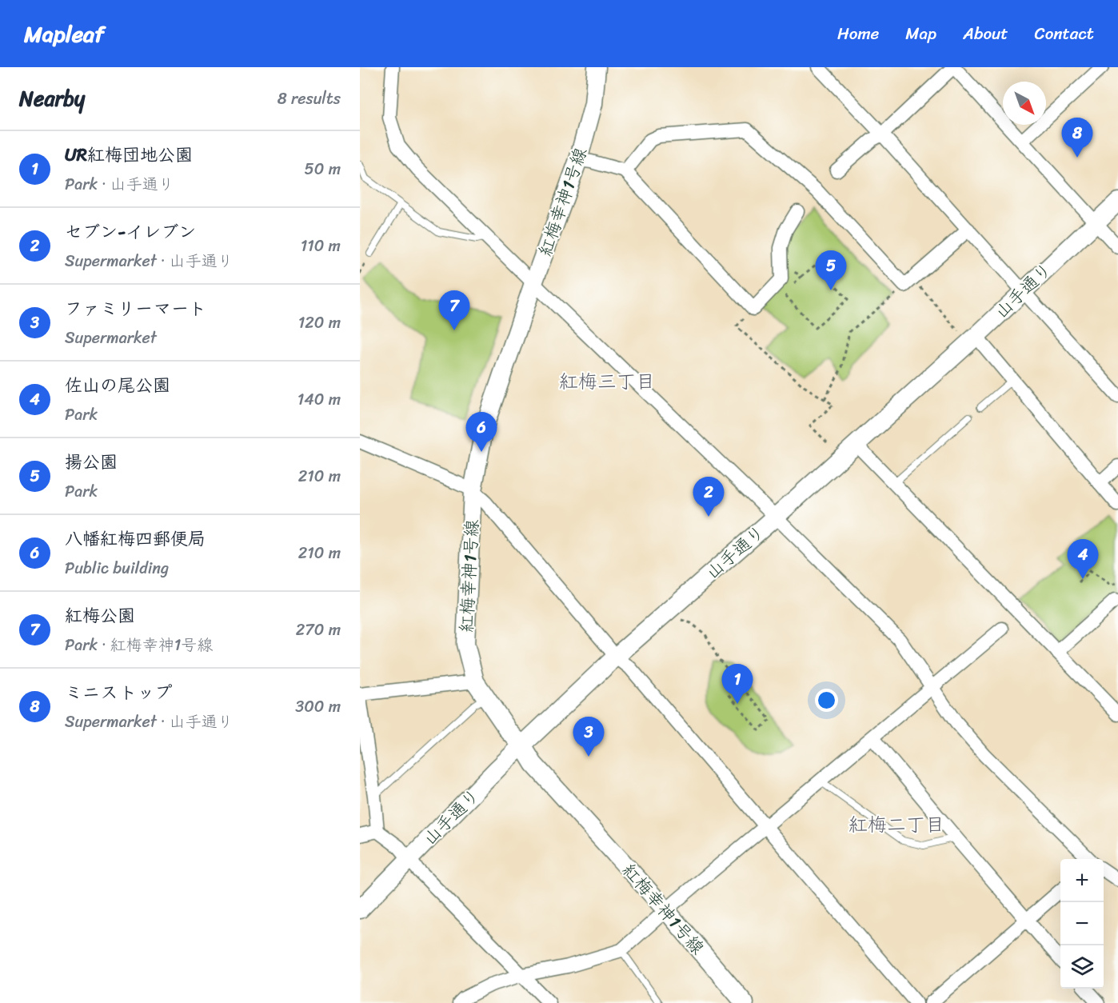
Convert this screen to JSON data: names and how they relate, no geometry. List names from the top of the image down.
{
  "streets": {
    "street": ["紅梅幸神1号線", "山手通り"]
  },
  "crossings": [
    ["紅梅幸神1号線", "山手通り"]
  ],
  "districts": ["紅梅三丁目", "紅梅二丁目"],
  "north": "bottom right",
  "page": {
    "header": "Mapleaf",
    "nav": [
      "Home",
      "Map",
      "About",
      "Contact"
    ],
    "heading": ["Nearby", "8 results"],
    "pins": [
      "8",
      "5",
      "7",
      "6",
      "2",
      "4",
      "1",
      "3"
    ],
    "list": [
      {
        "mark": "1",
        "name": "UR紅梅団地公園",
        "note": "Park · 山手通り",
        "value": "50 m"
      },
      {
        "mark": "2",
        "name": "セブン-イレブン",
        "note": "Supermarket · 山手通り",
        "value": "110 m"
      },
      {
        "mark": "3",
        "name": "ファミリーマート",
        "note": "Supermarket",
        "value": "120 m"
      },
      {
        "mark": "4",
        "name": "佐山の尾公園",
        "note": "Park",
        "value": "140 m"
      },
      {
        "mark": "5",
        "name": "揚公園",
        "note": "Park",
        "value": "210 m"
      },
      {
        "mark": "6",
        "name": "八幡紅梅四郵便局",
        "note": "Public building",
        "value": "210 m"
      },
      {
        "mark": "7",
        "name": "紅梅公園",
        "note": "Park · 紅梅幸神1号線",
        "value": "270 m"
      },
      {
        "mark": "8",
        "name": "ミニストップ",
        "note": "Supermarket · 山手通り",
        "value": "300 m"
      }
    ],
    "map_buttons": ["+", "−"]
  }
}
